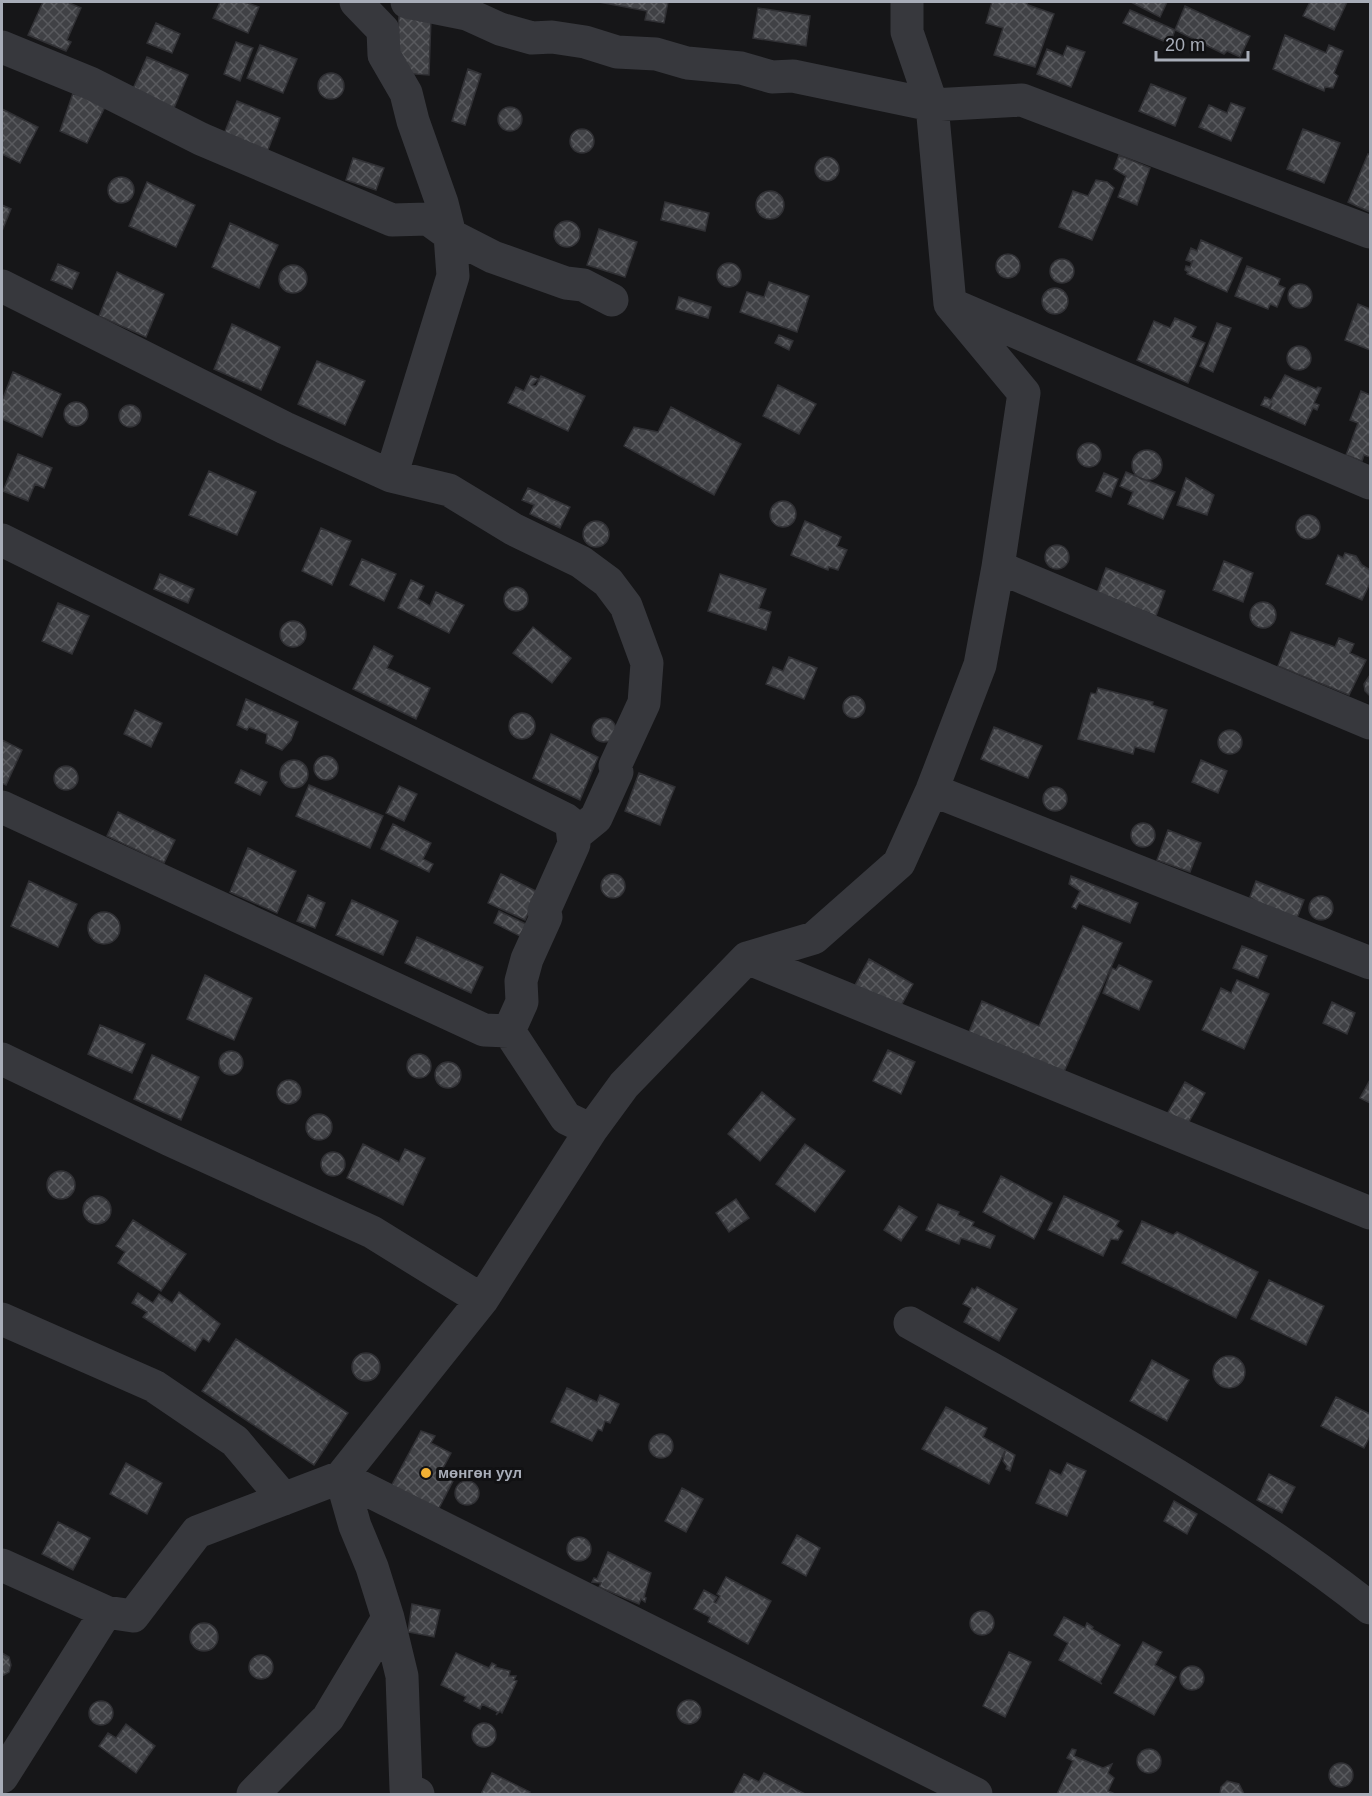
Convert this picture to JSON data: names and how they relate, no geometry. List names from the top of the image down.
{
  "places": ["мөнгөн уул"],
  "scale_bar": "20 m"
}
